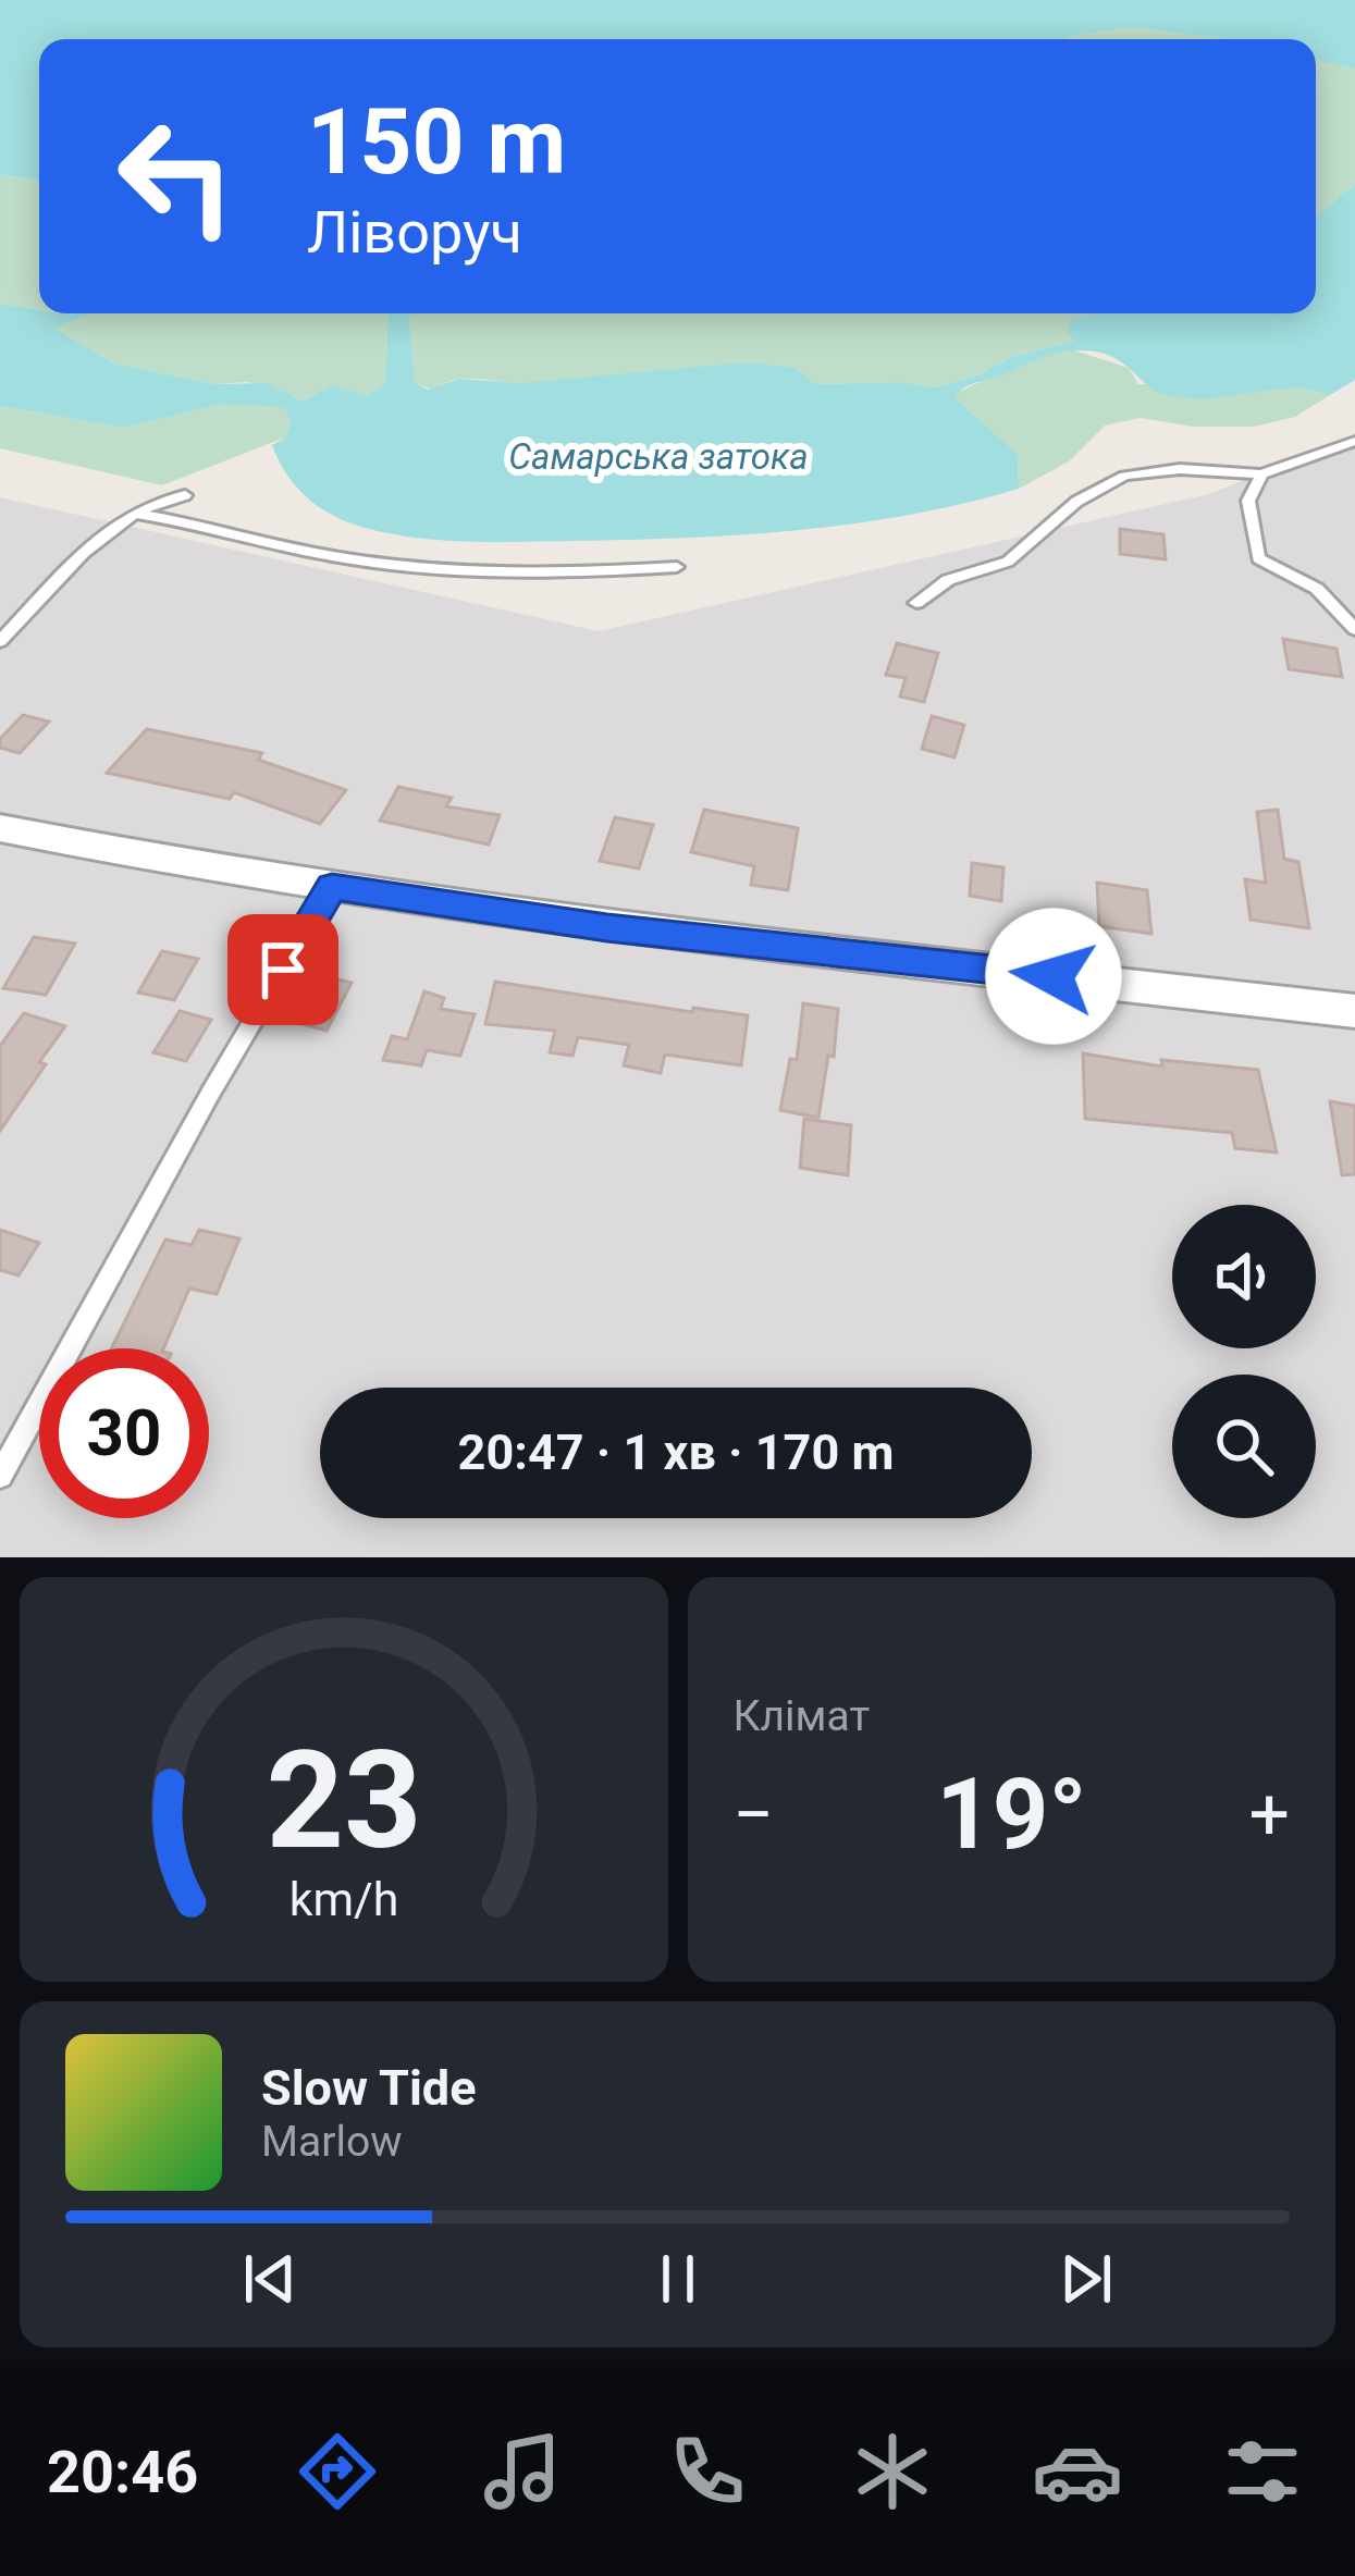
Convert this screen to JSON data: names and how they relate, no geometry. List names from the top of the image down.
{
  "water": ["Самарська затока"],
  "page": {
    "turn": ["150 m", "Ліворуч"],
    "limit": "30",
    "trip": "20:47 · 1 хв · 170 m",
    "tile": "Клімат",
    "heat": ["−", "19°", "+"],
    "song": ["Slow Tide", "Marlow"],
    "tabs": "20:46",
    "gauge": ["23", "km/h"]
  }
}
